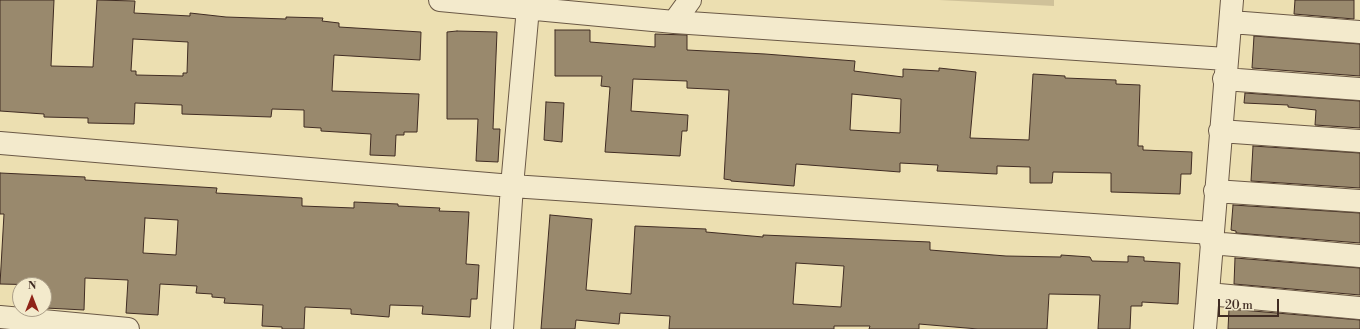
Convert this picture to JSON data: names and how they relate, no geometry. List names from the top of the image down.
{
  "scale_bar": "20 m",
  "north": "top"
}
